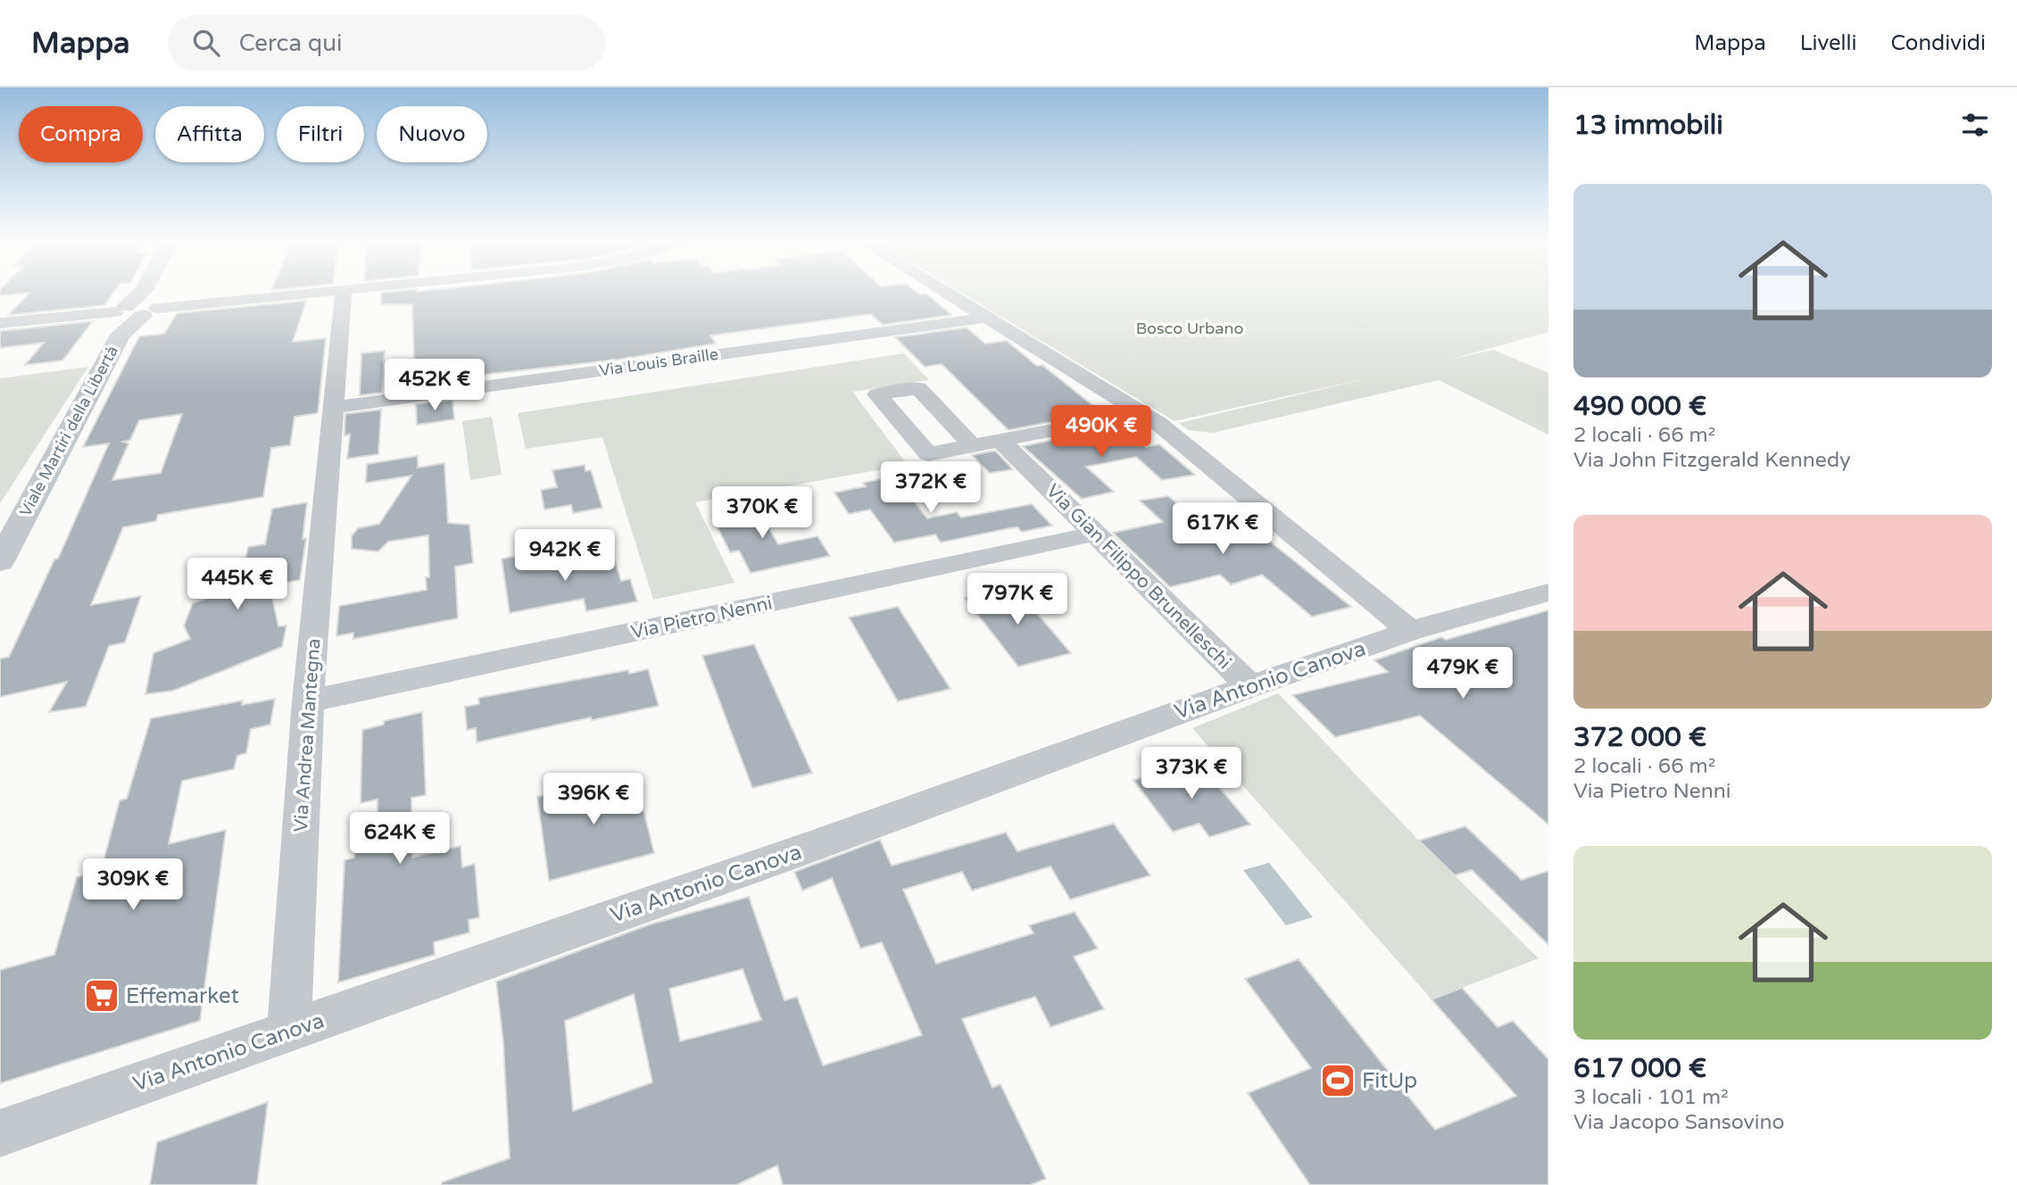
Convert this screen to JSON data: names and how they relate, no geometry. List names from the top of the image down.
{
  "streets": {
    "street": [
      "Via Louis Braille",
      "Viale Martiri della Libertà",
      "Via Gian Filippo Brunelleschi",
      "Via Pietro Nenni",
      "Via Antonio Canova",
      "Via Andrea Mantegna"
    ]
  },
  "crossings": [
    ["Via Louis Braille", "Via Andrea Mantegna"],
    ["Via Gian Filippo Brunelleschi", "Via Pietro Nenni"],
    ["Via Gian Filippo Brunelleschi", "Via Antonio Canova"],
    ["Via Pietro Nenni", "Via Andrea Mantegna"],
    ["Via Antonio Canova", "Via Andrea Mantegna"]
  ],
  "parks": ["Bosco Urbano"],
  "places": {
    "supermarket": ["Effemarket"],
    "sports": ["FitUp"]
  },
  "page": {
    "header": "Mappa",
    "search": "Cerca qui",
    "nav": ["Mappa", "Livelli", "Condividi"],
    "heading": "13 immobili",
    "chip": [
      "Compra",
      "Affitta",
      "Filtri",
      "Nuovo"
    ],
    "list": [
      {
        "name": "490 000 €",
        "note": "2 locali · 66 m² · Via John Fitzgerald Kennedy"
      },
      {
        "name": "372 000 €",
        "note": "2 locali · 66 m² · Via Pietro Nenni"
      },
      {
        "name": "617 000 €",
        "note": "3 locali · 101 m² · Via Jacopo Sansovino"
      }
    ],
    "price": [
      "452K €",
      "490K €",
      "372K €",
      "370K €",
      "617K €",
      "942K €",
      "445K €",
      "797K €",
      "479K €",
      "373K €",
      "396K €",
      "624K €",
      "309K €"
    ]
  }
}
